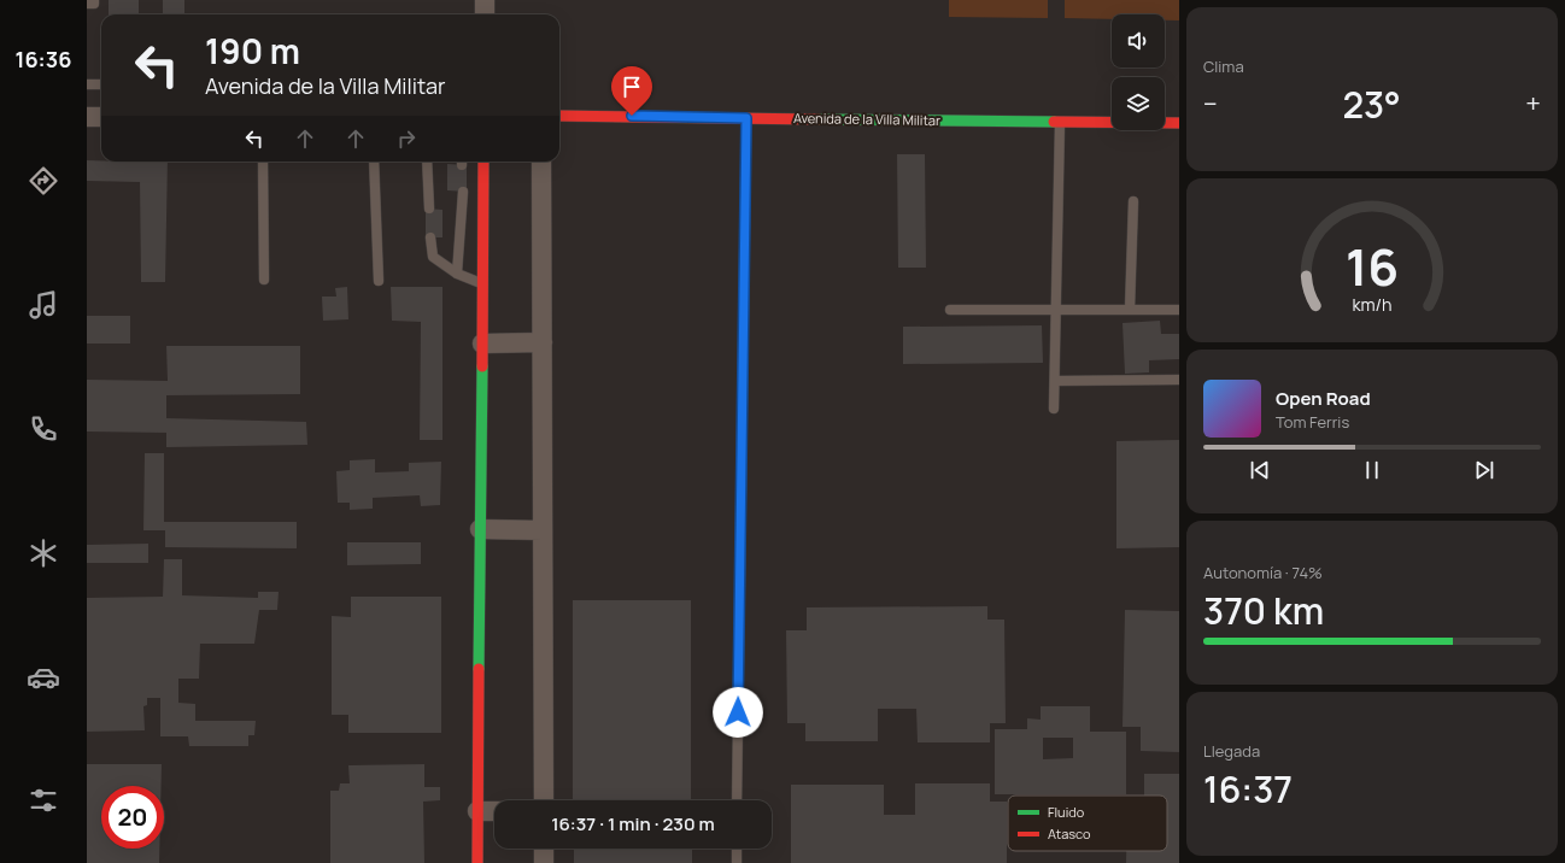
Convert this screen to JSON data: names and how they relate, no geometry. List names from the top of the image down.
{
  "streets": {
    "street": ["Avenida de la Villa Militar"]
  },
  "legend": ["Fluido", "Atasco"],
  "page": {
    "tabs": "16:36",
    "tile": [
      "Clima",
      ["Autonomía · 74%", "370 km"],
      ["Llegada", "16:37"]
    ],
    "turn": ["190 m", "Avenida de la Villa Militar"],
    "heat": ["−", "23°", "+"],
    "song": ["Open Road", "Tom Ferris"],
    "limit": "20",
    "trip": "16:37 · 1 min · 230 m",
    "gauge": ["16", "km/h"]
  }
}
